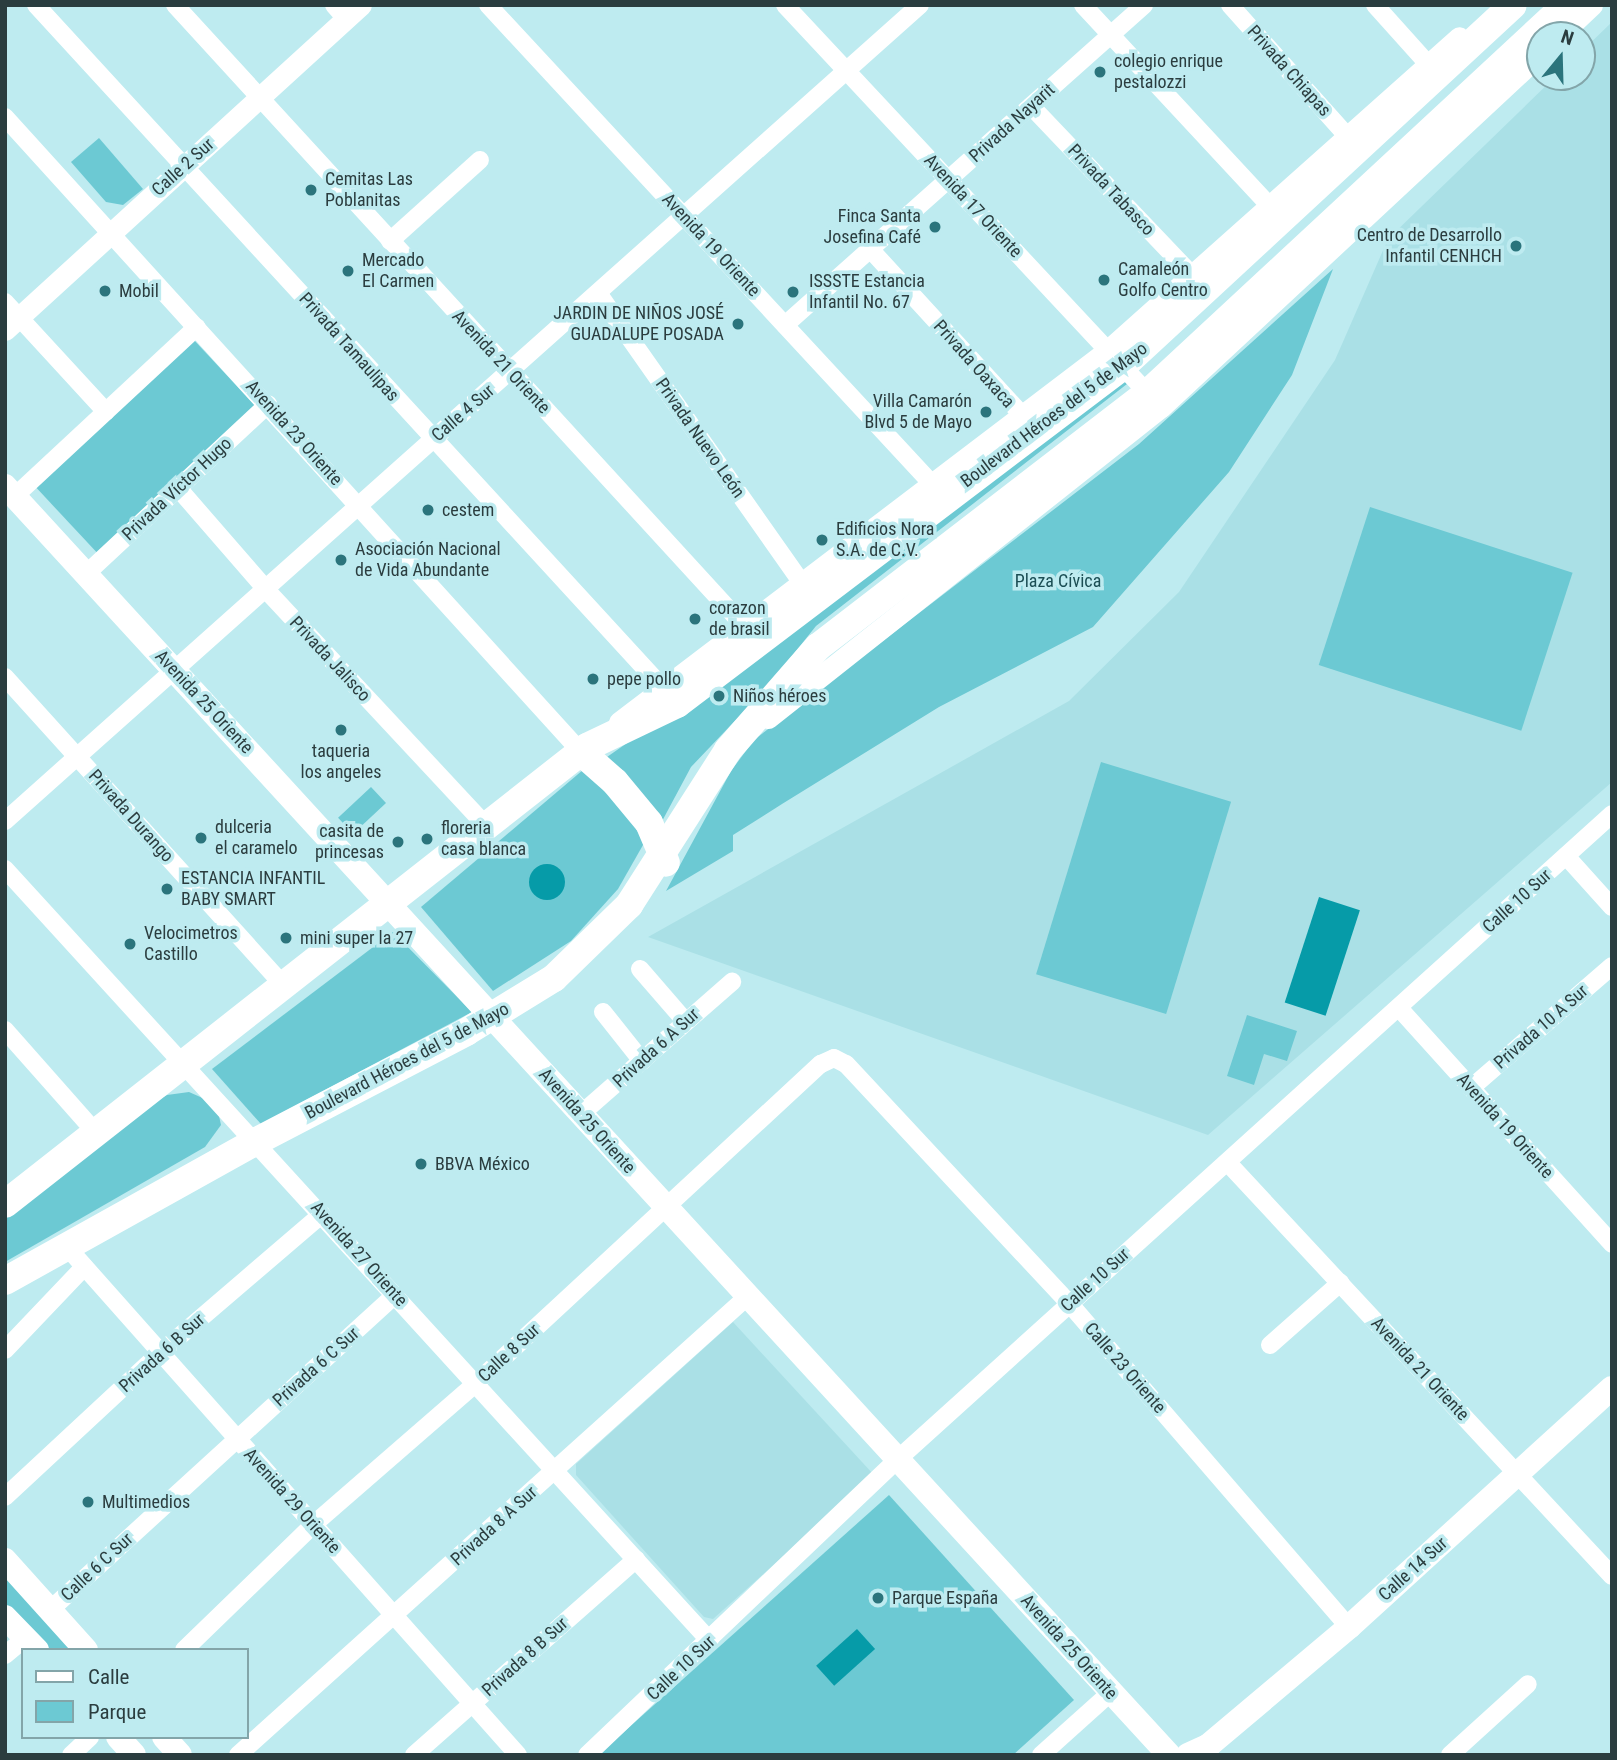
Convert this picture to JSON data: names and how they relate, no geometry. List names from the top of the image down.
{
  "streets": {
    "main road": ["Boulevard Héroes del 5 de Mayo", "Avenida 25 Oriente", "Calle 14 Sur"],
    "street": [
      "Privada Chiapas",
      "Privada Nayarit",
      "Calle 2 Sur",
      "Privada Tabasco",
      "Avenida 17 Oriente",
      "Avenida 19 Oriente",
      "Privada Tamaulipas",
      "Avenida 21 Oriente",
      "Privada Oaxaca",
      "Calle 4 Sur",
      "Avenida 23 Oriente",
      "Privada Nuevo León",
      "Privada Víctor Hugo",
      "Privada Jalisco",
      "Privada Durango",
      "Calle 10 Sur",
      "Privada 10 A Sur",
      "Privada 6 A Sur",
      "Avenida 27 Oriente",
      "Privada 6 B Sur",
      "Calle 8 Sur",
      "Privada 6 C Sur",
      "Calle 23 Oriente",
      "Avenida 29 Oriente",
      "Privada 8 A Sur",
      "Calle 6 C Sur",
      "Privada 8 B Sur"
    ]
  },
  "crossings": [
    ["Privada Chiapas", "Boulevard Héroes del 5 de Mayo"],
    ["Privada Nayarit", "Privada Tabasco"],
    ["Privada Nayarit", "Avenida 17 Oriente"],
    ["Privada Nayarit", "Avenida 19 Oriente"],
    ["Privada Nayarit", "Privada Oaxaca"],
    ["Calle 2 Sur", "Privada Tamaulipas"],
    ["Calle 2 Sur", "Avenida 21 Oriente"],
    ["Calle 2 Sur", "Avenida 23 Oriente"],
    ["Privada Tabasco", "Boulevard Héroes del 5 de Mayo"],
    ["Avenida 17 Oriente", "Calle 4 Sur"],
    ["Avenida 17 Oriente", "Boulevard Héroes del 5 de Mayo"],
    ["Avenida 19 Oriente", "Calle 4 Sur"],
    ["Avenida 19 Oriente", "Boulevard Héroes del 5 de Mayo"],
    ["Avenida 19 Oriente", "Calle 10 Sur"],
    ["Avenida 19 Oriente", "Privada 10 A Sur"],
    ["Privada Tamaulipas", "Calle 4 Sur"],
    ["Privada Tamaulipas", "Boulevard Héroes del 5 de Mayo"],
    ["Avenida 21 Oriente", "Calle 4 Sur"],
    ["Avenida 21 Oriente", "Boulevard Héroes del 5 de Mayo"],
    ["Avenida 21 Oriente", "Calle 10 Sur"],
    ["Avenida 21 Oriente", "Calle 14 Sur"],
    ["Privada Oaxaca", "Boulevard Héroes del 5 de Mayo"],
    ["Calle 4 Sur", "Avenida 23 Oriente"],
    ["Calle 4 Sur", "Privada Nuevo León"],
    ["Calle 4 Sur", "Privada Jalisco"],
    ["Calle 4 Sur", "Avenida 25 Oriente"],
    ["Calle 4 Sur", "Privada Durango"],
    ["Boulevard Héroes del 5 de Mayo", "Avenida 23 Oriente"],
    ["Boulevard Héroes del 5 de Mayo", "Privada Nuevo León"],
    ["Boulevard Héroes del 5 de Mayo", "Privada Jalisco"],
    ["Boulevard Héroes del 5 de Mayo", "Avenida 25 Oriente"],
    ["Boulevard Héroes del 5 de Mayo", "Privada Durango"],
    ["Boulevard Héroes del 5 de Mayo", "Avenida 27 Oriente"],
    ["Boulevard Héroes del 5 de Mayo", "Avenida 29 Oriente"],
    ["Avenida 23 Oriente", "Privada Víctor Hugo"],
    ["Privada Víctor Hugo", "Privada Jalisco"],
    ["Privada Víctor Hugo", "Avenida 25 Oriente"],
    ["Avenida 25 Oriente", "Calle 10 Sur"],
    ["Avenida 25 Oriente", "Privada 6 A Sur"],
    ["Avenida 25 Oriente", "Calle 8 Sur"],
    ["Avenida 25 Oriente", "Privada 8 A Sur"],
    ["Calle 10 Sur", "Avenida 27 Oriente"],
    ["Calle 10 Sur", "Calle 23 Oriente"],
    ["Avenida 27 Oriente", "Privada 6 B Sur"],
    ["Avenida 27 Oriente", "Calle 8 Sur"],
    ["Avenida 27 Oriente", "Privada 6 C Sur"],
    ["Avenida 27 Oriente", "Privada 8 A Sur"],
    ["Avenida 27 Oriente", "Privada 8 B Sur"],
    ["Privada 6 B Sur", "Avenida 29 Oriente"],
    ["Calle 8 Sur", "Calle 23 Oriente"],
    ["Calle 8 Sur", "Avenida 29 Oriente"],
    ["Privada 6 C Sur", "Avenida 29 Oriente"],
    ["Privada 6 C Sur", "Calle 6 C Sur"],
    ["Calle 23 Oriente", "Calle 14 Sur"],
    ["Avenida 29 Oriente", "Privada 8 A Sur"],
    ["Avenida 29 Oriente", "Calle 6 C Sur"],
    ["Avenida 29 Oriente", "Privada 8 B Sur"]
  ],
  "parks": ["Plaza Cívica"],
  "places": [
    "colegio enrique pestalozzi",
    "Cemitas Las Poblanitas",
    "Finca Santa Josefina Café",
    "Centro de Desarrollo Infantil CENHCH",
    "Mercado El Carmen",
    "Camaleón Golfo Centro",
    "Mobil",
    "ISSSTE Estancia Infantil No. 67",
    "JARDIN DE NIÑOS JOSÉ GUADALUPE POSADA",
    "Villa Camarón Blvd 5 de Mayo",
    "cestem",
    "Edificios Nora S.A. de C.V.",
    "Asociación Nacional de Vida Abundante",
    "corazon de brasil",
    "pepe pollo",
    "Niños héroes",
    "taqueria los angeles",
    "dulceria el caramelo",
    "floreria casa blanca",
    "casita de princesas",
    "ESTANCIA INFANTIL BABY SMART",
    "mini super la 27",
    "Velocimetros Castillo",
    "BBVA México",
    "Multimedios",
    "Parque España"
  ],
  "legend": ["Calle", "Parque"],
  "north": "top"
}
